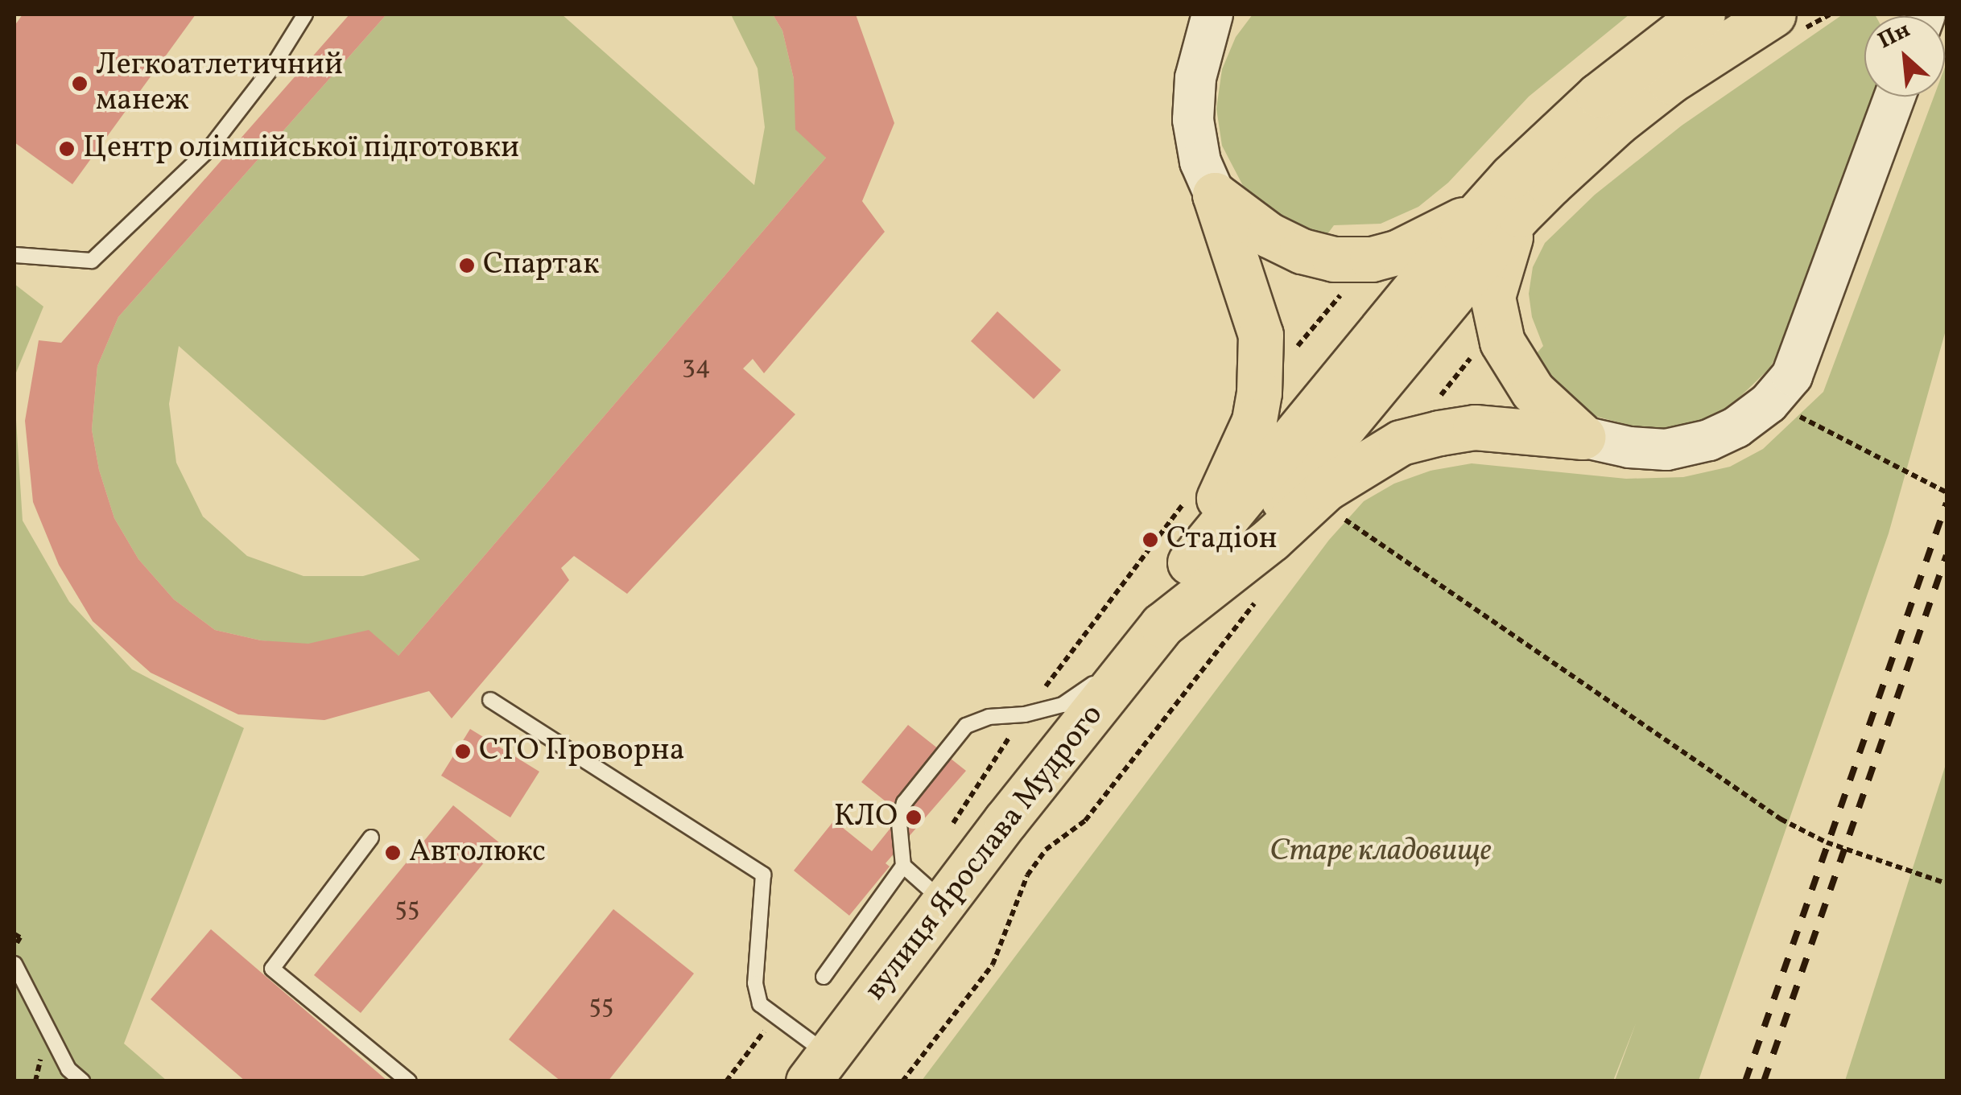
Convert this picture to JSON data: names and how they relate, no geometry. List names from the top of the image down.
{
  "streets": {
    "main road": ["вулиця Ярослава Мудрого"]
  },
  "parks": ["Старе кладовище"],
  "places": [
    "Легкоатлетичний манеж",
    "Центр олімпійської підготовки",
    "Спартак",
    "Стадіон",
    "СТО Проворна",
    "КЛО",
    "Автолюкс"
  ],
  "house_numbers": ["34", "55", "55"],
  "north": "top left"
}
